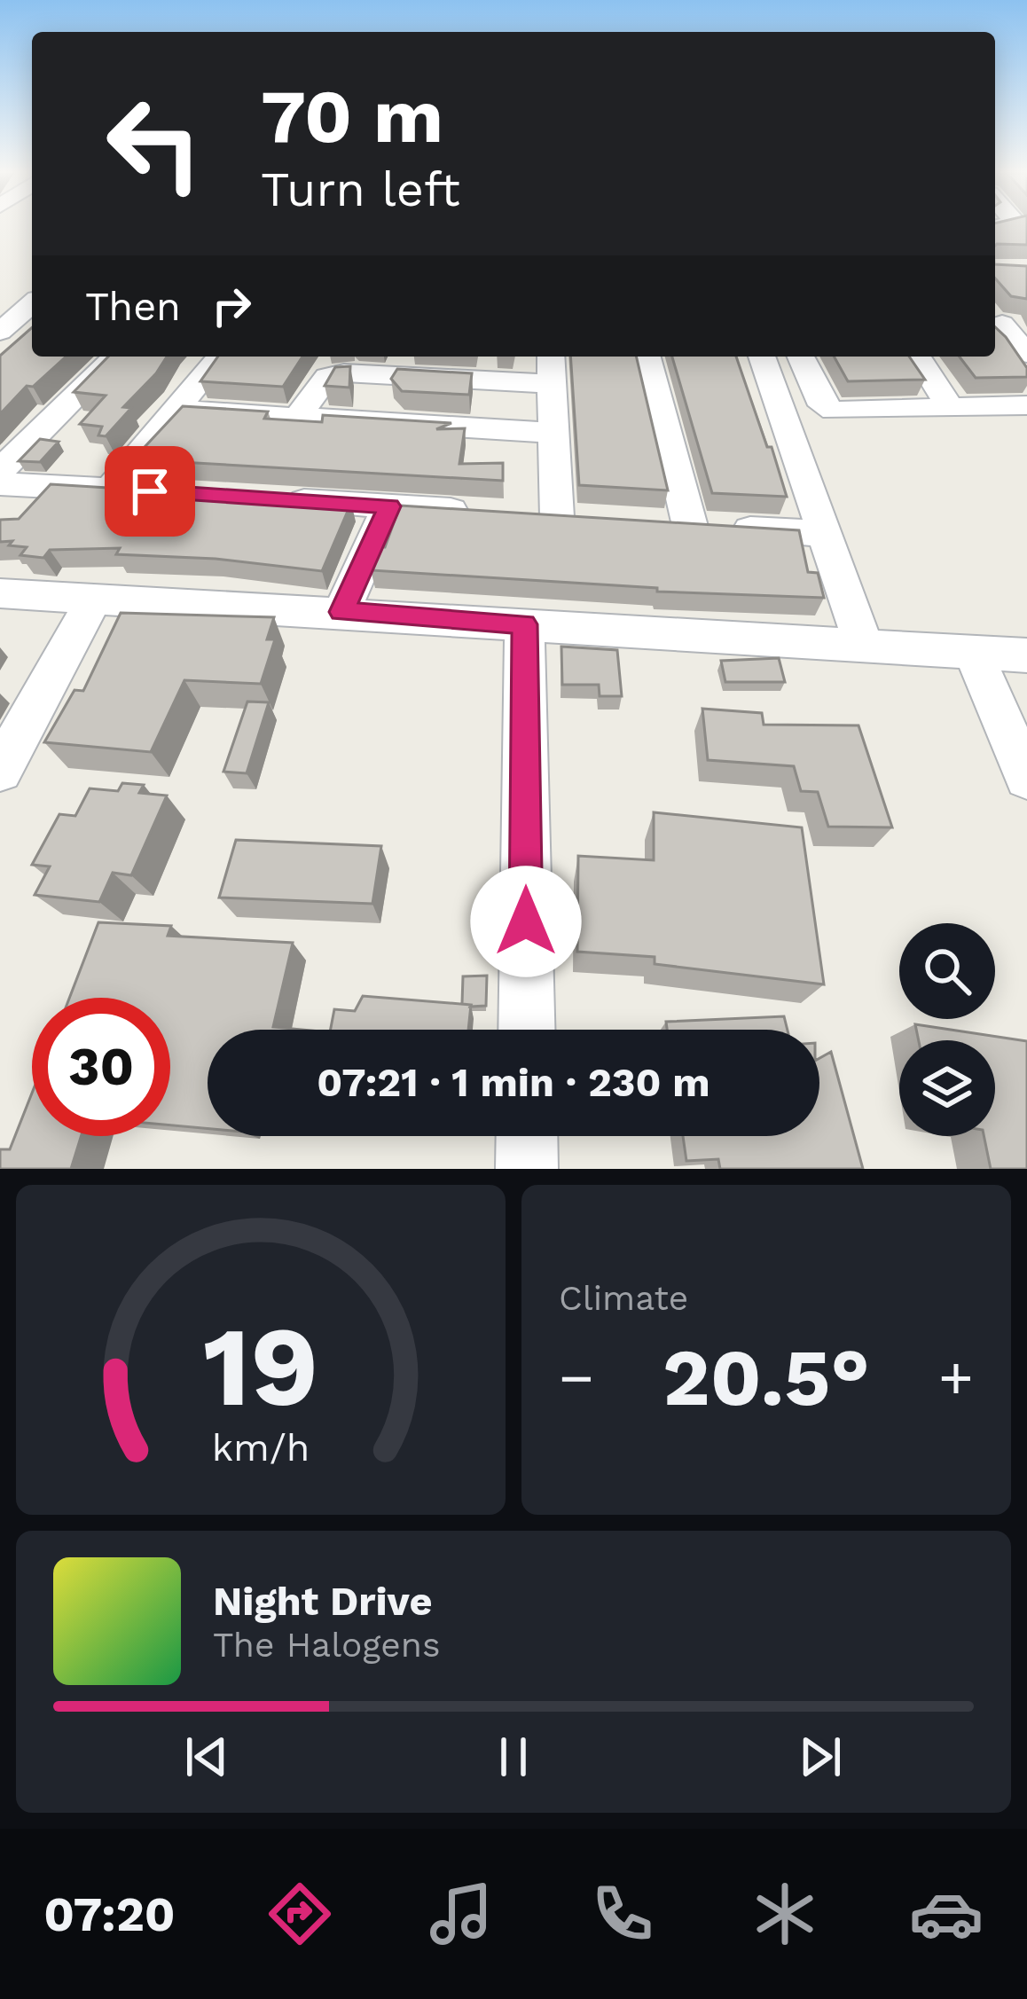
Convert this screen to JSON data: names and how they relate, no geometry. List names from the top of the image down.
{
  "page": {
    "turn": ["70 m", "Turn left"],
    "then": "Then",
    "limit": "30",
    "trip": "07:21 · 1 min · 230 m",
    "tile": "Climate",
    "heat": ["−", "20.5°", "+"],
    "song": ["Night Drive", "The Halogens"],
    "tabs": "07:20",
    "gauge": ["19", "km/h"]
  }
}
